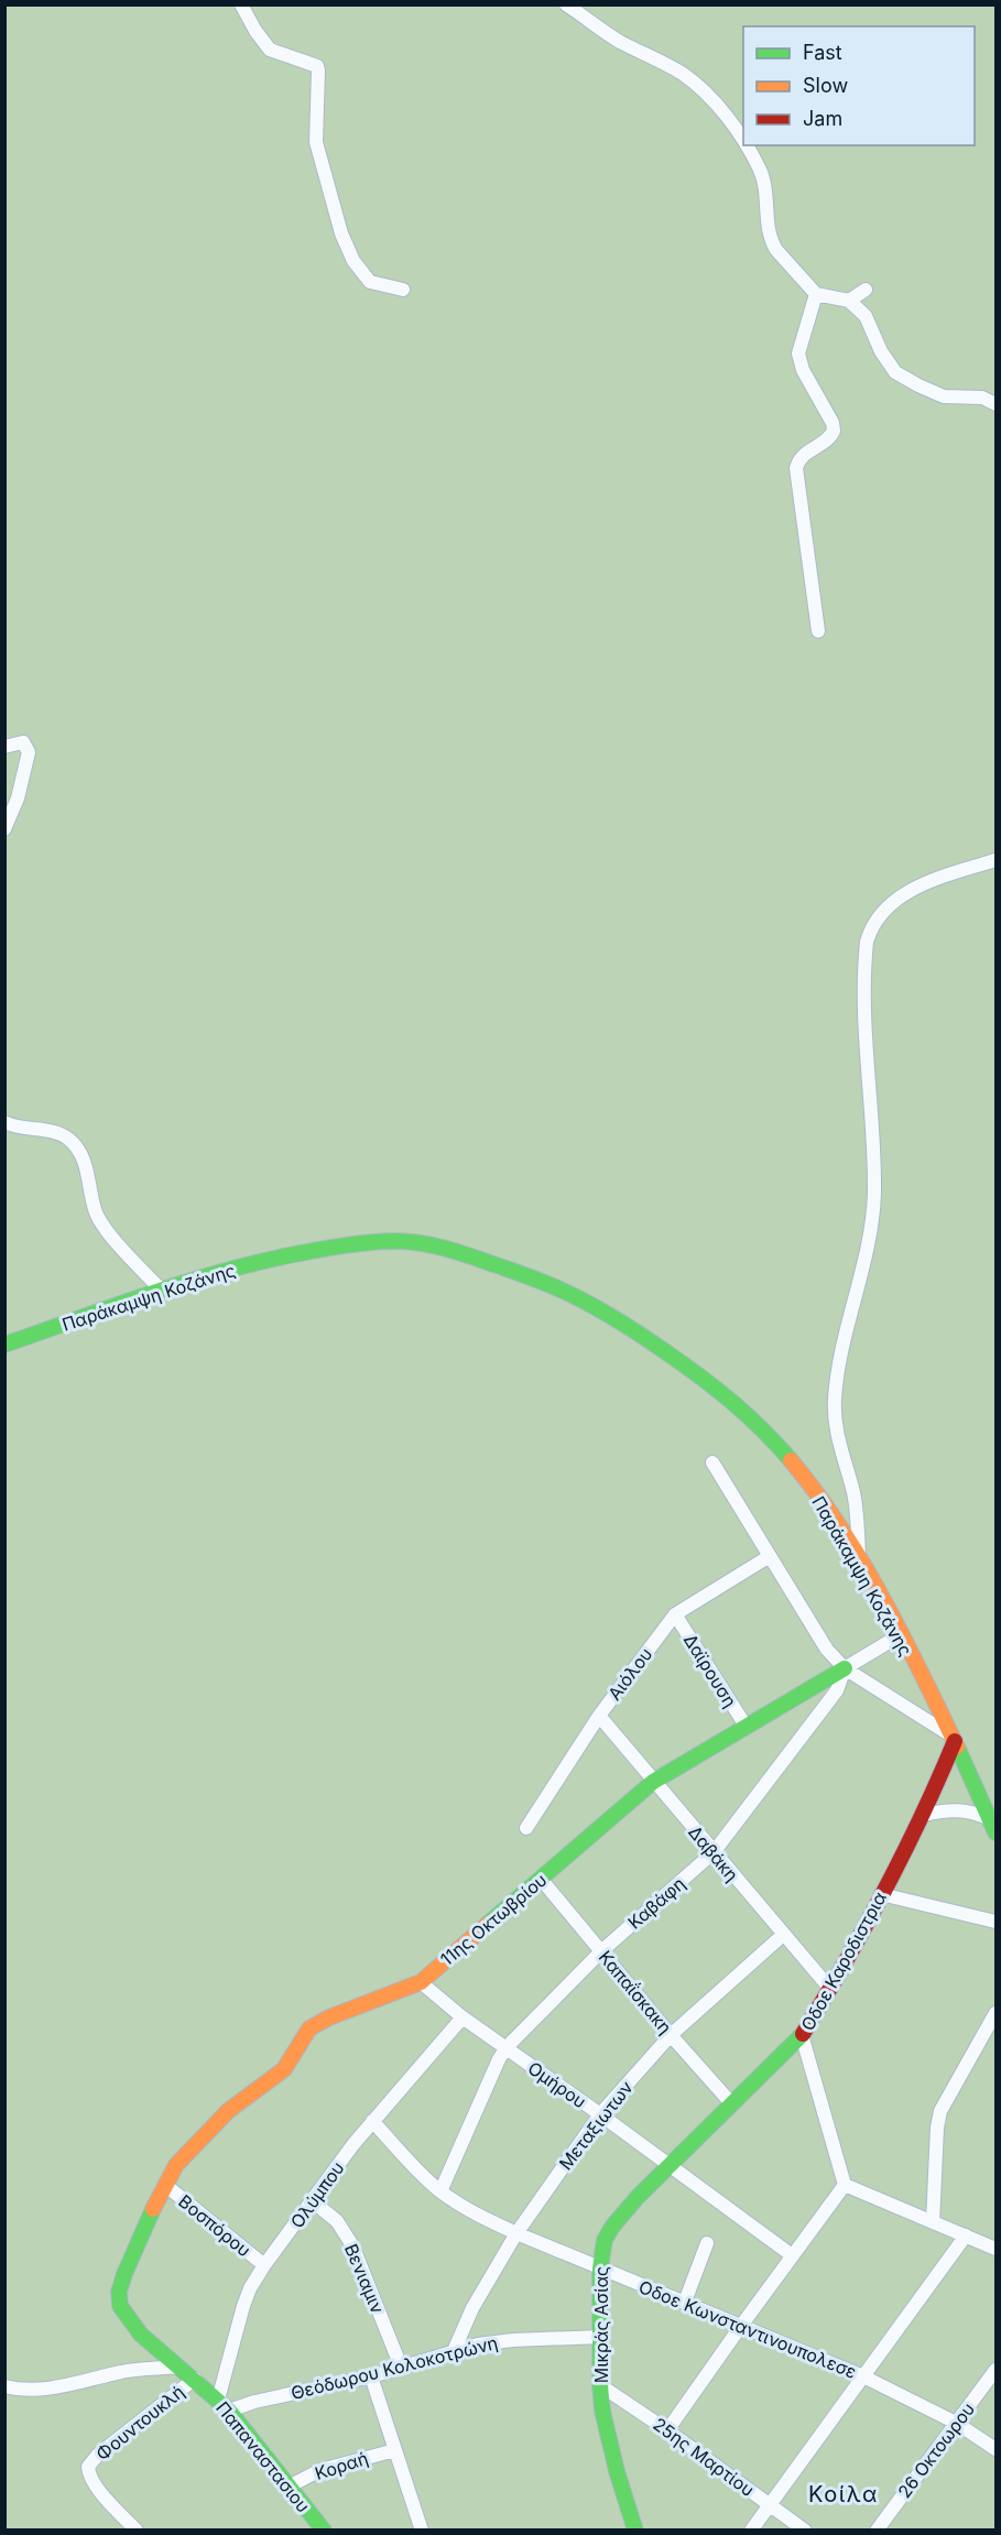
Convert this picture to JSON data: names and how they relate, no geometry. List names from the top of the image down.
{
  "streets": {
    "street": [
      "Παράκαμψη Κοζάνης",
      "Δαϊρουση",
      "Αιόλου",
      "Δαβάκη",
      "Καβάφη",
      "11ης Οκτωβρίου",
      "Oδοε Καροδιστρια",
      "Καπαΐσκακη",
      "Ομήρου",
      "Μεταξιωτων",
      "Ολύμπου",
      "Βοσπόρου",
      "Βενιαμιν",
      "Μικράς Ασίας",
      "Oδοε Κωνσταντινουπολεσε",
      "Θεόδωρου Κολοκοτρώνη",
      "Φουντουκλή",
      "26 Οκτοωρου",
      "Παπαναστασιου",
      "25ης Μαρτίου",
      "Κοραή"
    ]
  },
  "crossings": [
    ["Παράκαμψη Κοζάνης", "Oδοε Καροδιστρια"],
    ["Δαϊρουση", "Αιόλου"],
    ["Δαϊρουση", "11ης Οκτωβρίου"],
    ["Αιόλου", "Δαβάκη"],
    ["Δαβάκη", "Καβάφη"],
    ["Δαβάκη", "11ης Οκτωβρίου"],
    ["Δαβάκη", "Oδοε Καροδιστρια"],
    ["Δαβάκη", "Μεταξιωτων"],
    ["Καβάφη", "11ης Οκτωβρίου"],
    ["Καβάφη", "Καπαΐσκακη"],
    ["Καβάφη", "Ομήρου"],
    ["Καβάφη", "Oδοε Κωνσταντινουπολεσε"],
    ["11ης Οκτωβρίου", "Καπαΐσκακη"],
    ["11ης Οκτωβρίου", "Ομήρου"],
    ["11ης Οκτωβρίου", "Βοσπόρου"],
    ["11ης Οκτωβρίου", "Παπαναστασιου"],
    ["Oδοε Καροδιστρια", "Μικράς Ασίας"],
    ["Καπαΐσκακη", "Μεταξιωτων"],
    ["Καπαΐσκακη", "Μικράς Ασίας"],
    ["Ομήρου", "Μεταξιωτων"],
    ["Ομήρου", "Ολύμπου"],
    ["Ομήρου", "Μικράς Ασίας"],
    ["Μεταξιωτων", "Oδοε Κωνσταντινουπολεσε"],
    ["Μεταξιωτων", "Θεόδωρου Κολοκοτρώνη"],
    ["Ολύμπου", "Βοσπόρου"],
    ["Ολύμπου", "Βενιαμιν"],
    ["Ολύμπου", "Oδοε Κωνσταντινουπολεσε"],
    ["Ολύμπου", "Παπαναστασιου"],
    ["Βενιαμιν", "Θεόδωρου Κολοκοτρώνη"],
    ["Μικράς Ασίας", "Oδοε Κωνσταντινουπολεσε"],
    ["Μικράς Ασίας", "Θεόδωρου Κολοκοτρώνη"],
    ["Μικράς Ασίας", "25ης Μαρτίου"],
    ["Oδοε Κωνσταντινουπολεσε", "26 Οκτοωρου"],
    ["Θεόδωρου Κολοκοτρώνη", "Παπαναστασιου"],
    ["Φουντουκλή", "Παπαναστασιου"],
    ["Παπαναστασιου", "Κοραή"]
  ],
  "districts": ["Κοίλα"],
  "legend": ["Fast", "Slow", "Jam"]
}
